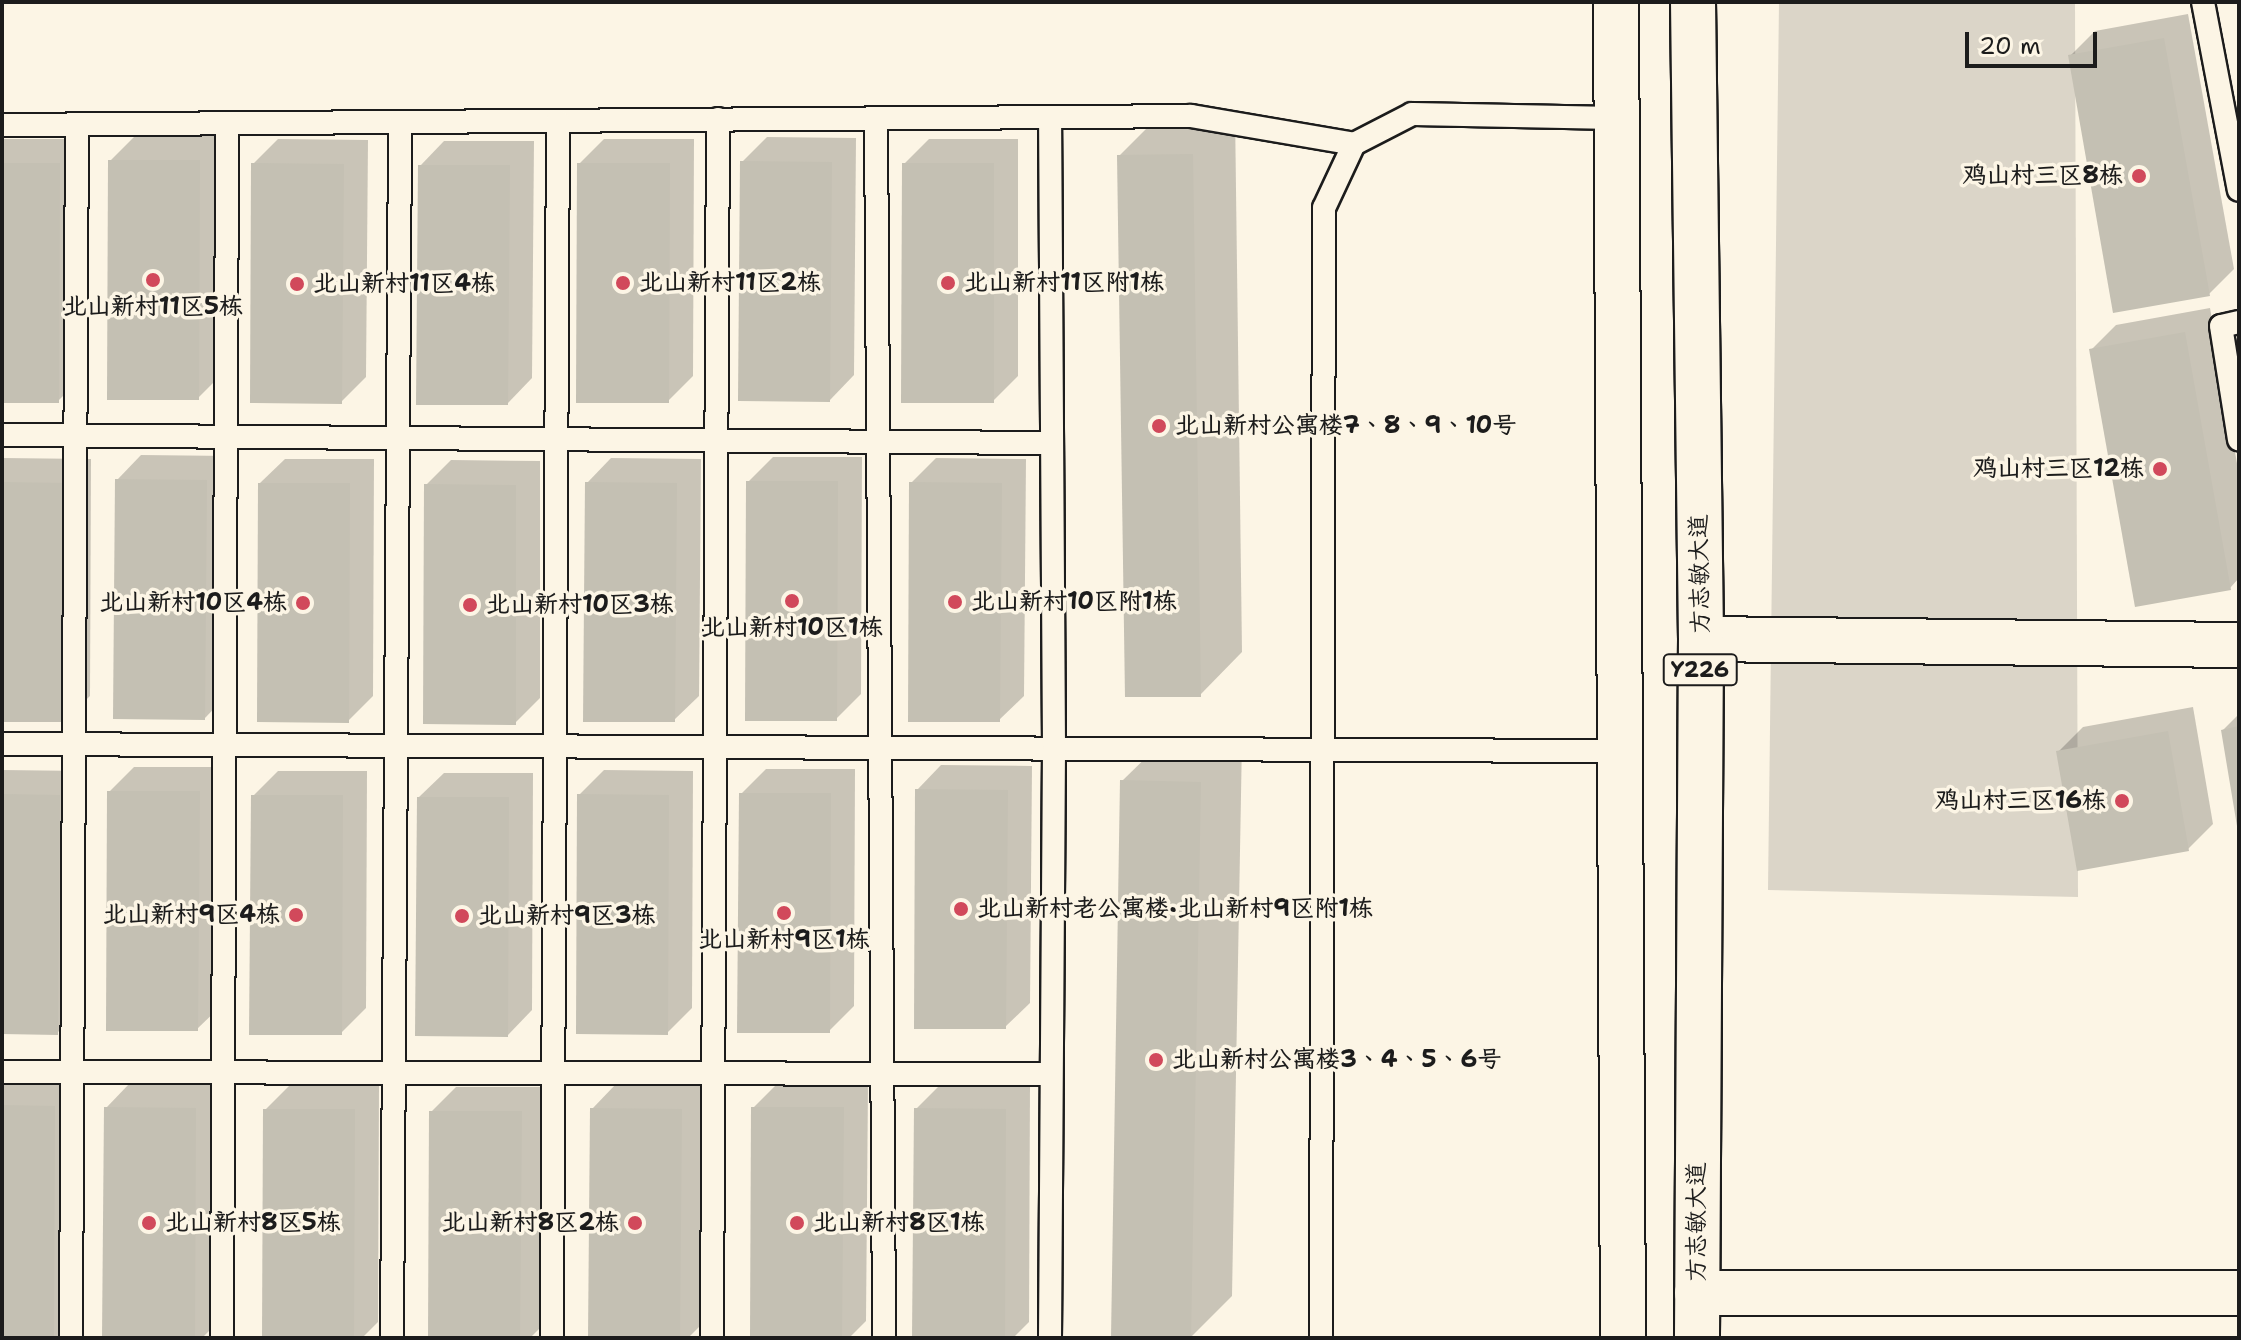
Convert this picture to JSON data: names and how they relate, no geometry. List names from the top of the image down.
{
  "streets": {
    "main road": ["方志敏大道", "Y226"]
  },
  "places": [
    "鸡山村三区8栋",
    "北山新村11区5栋",
    "北山新村11区2栋",
    "北山新村11区附1栋",
    "北山新村11区4栋",
    "北山新村公寓楼7、8、9、10号",
    "鸡山村三区12栋",
    "北山新村10区1栋",
    "北山新村10区附1栋",
    "北山新村10区4栋",
    "北山新村10区3栋",
    "鸡山村三区16栋",
    "北山新村老公寓楼·北山新村9区附1栋",
    "北山新村9区1栋",
    "北山新村9区4栋",
    "北山新村9区3栋",
    "北山新村公寓楼3、4、5、6号",
    "北山新村8区5栋",
    "北山新村8区2栋",
    "北山新村8区1栋"
  ],
  "scale_bar": "20 m"
}
